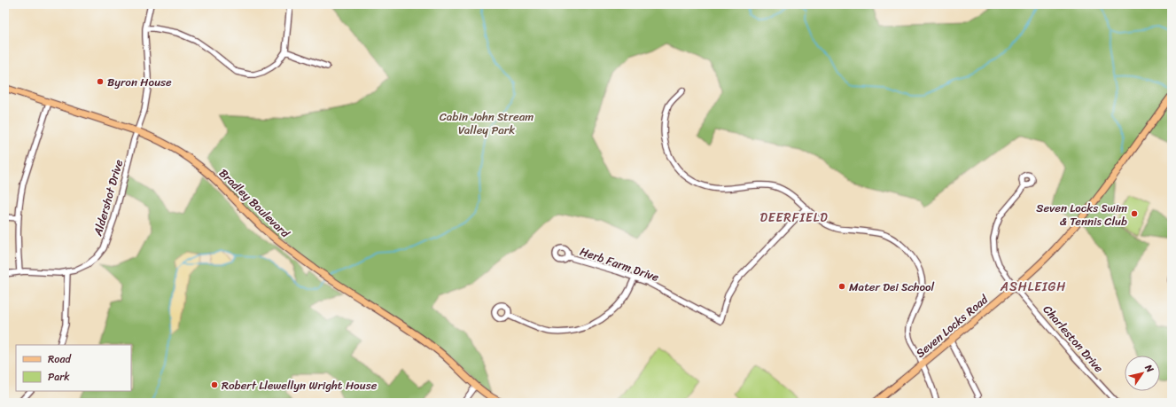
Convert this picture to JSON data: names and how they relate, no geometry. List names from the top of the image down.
{
  "streets": {
    "main road": ["Bradley Boulevard", "Seven Locks Road"],
    "street": ["Aldershot Drive", "Herb Farm Drive", "Charleston Drive"]
  },
  "crossings": [
    ["Aldershot Drive", "Bradley Boulevard"],
    ["Seven Locks Road", "Charleston Drive"]
  ],
  "districts": ["DEERFIELD", "ASHLEIGH"],
  "parks": ["Cabin John Stream Valley Park"],
  "places": [
    "Byron House",
    "Seven Locks Swim & Tennis Club",
    "Mater Dei School",
    "Robert Llewellyn Wright House"
  ],
  "legend": ["Road", "Park"],
  "north": "top right"
}
